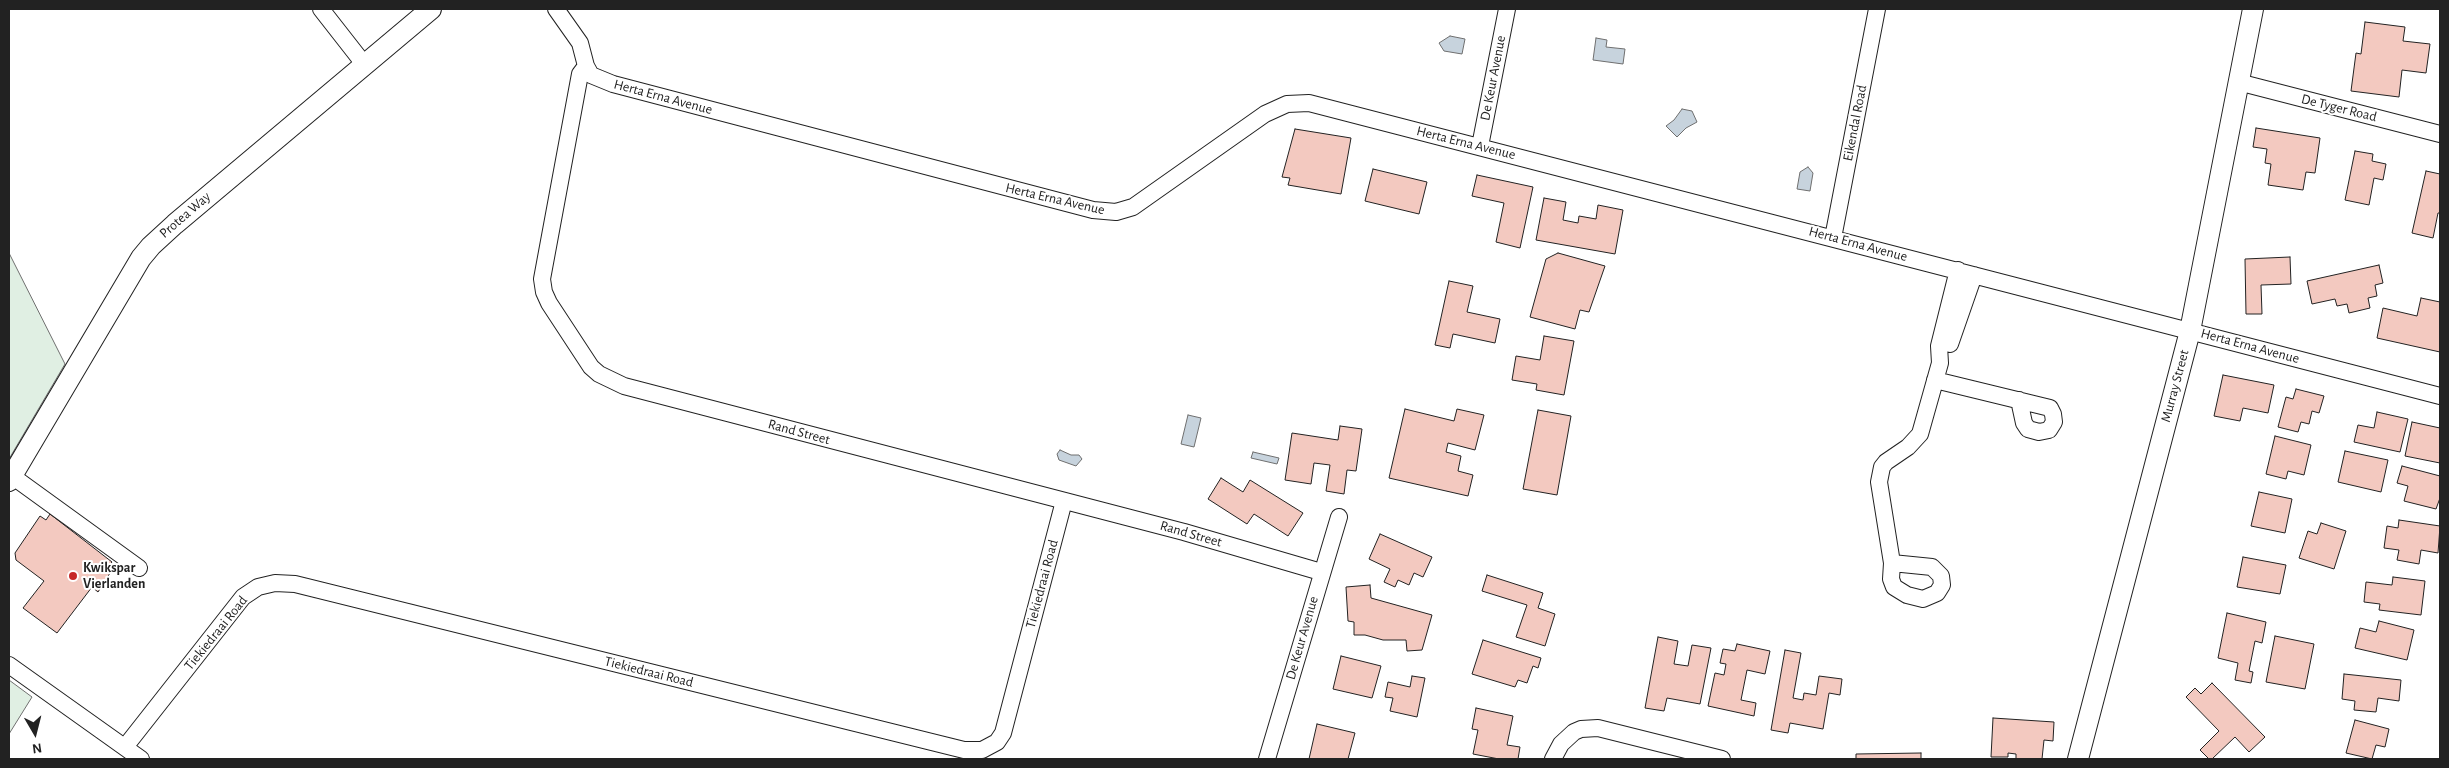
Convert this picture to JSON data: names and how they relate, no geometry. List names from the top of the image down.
{
  "streets": {
    "street": [
      "De Keur Avenue",
      "Herta Erna Avenue",
      "De Tyger Road",
      "Eikendal Road",
      "Protea Way",
      "Murray Street",
      "Rand Street",
      "Tiekiedraai Road"
    ]
  },
  "crossings": [
    ["De Keur Avenue", "Herta Erna Avenue"],
    ["De Keur Avenue", "Rand Street"],
    ["Herta Erna Avenue", "Eikendal Road"],
    ["Herta Erna Avenue", "Murray Street"],
    ["Herta Erna Avenue", "Rand Street"],
    ["De Tyger Road", "Murray Street"],
    ["Rand Street", "Tiekiedraai Road"]
  ],
  "places": ["Kwikspar Vierlanden"],
  "north": "bottom"
}
